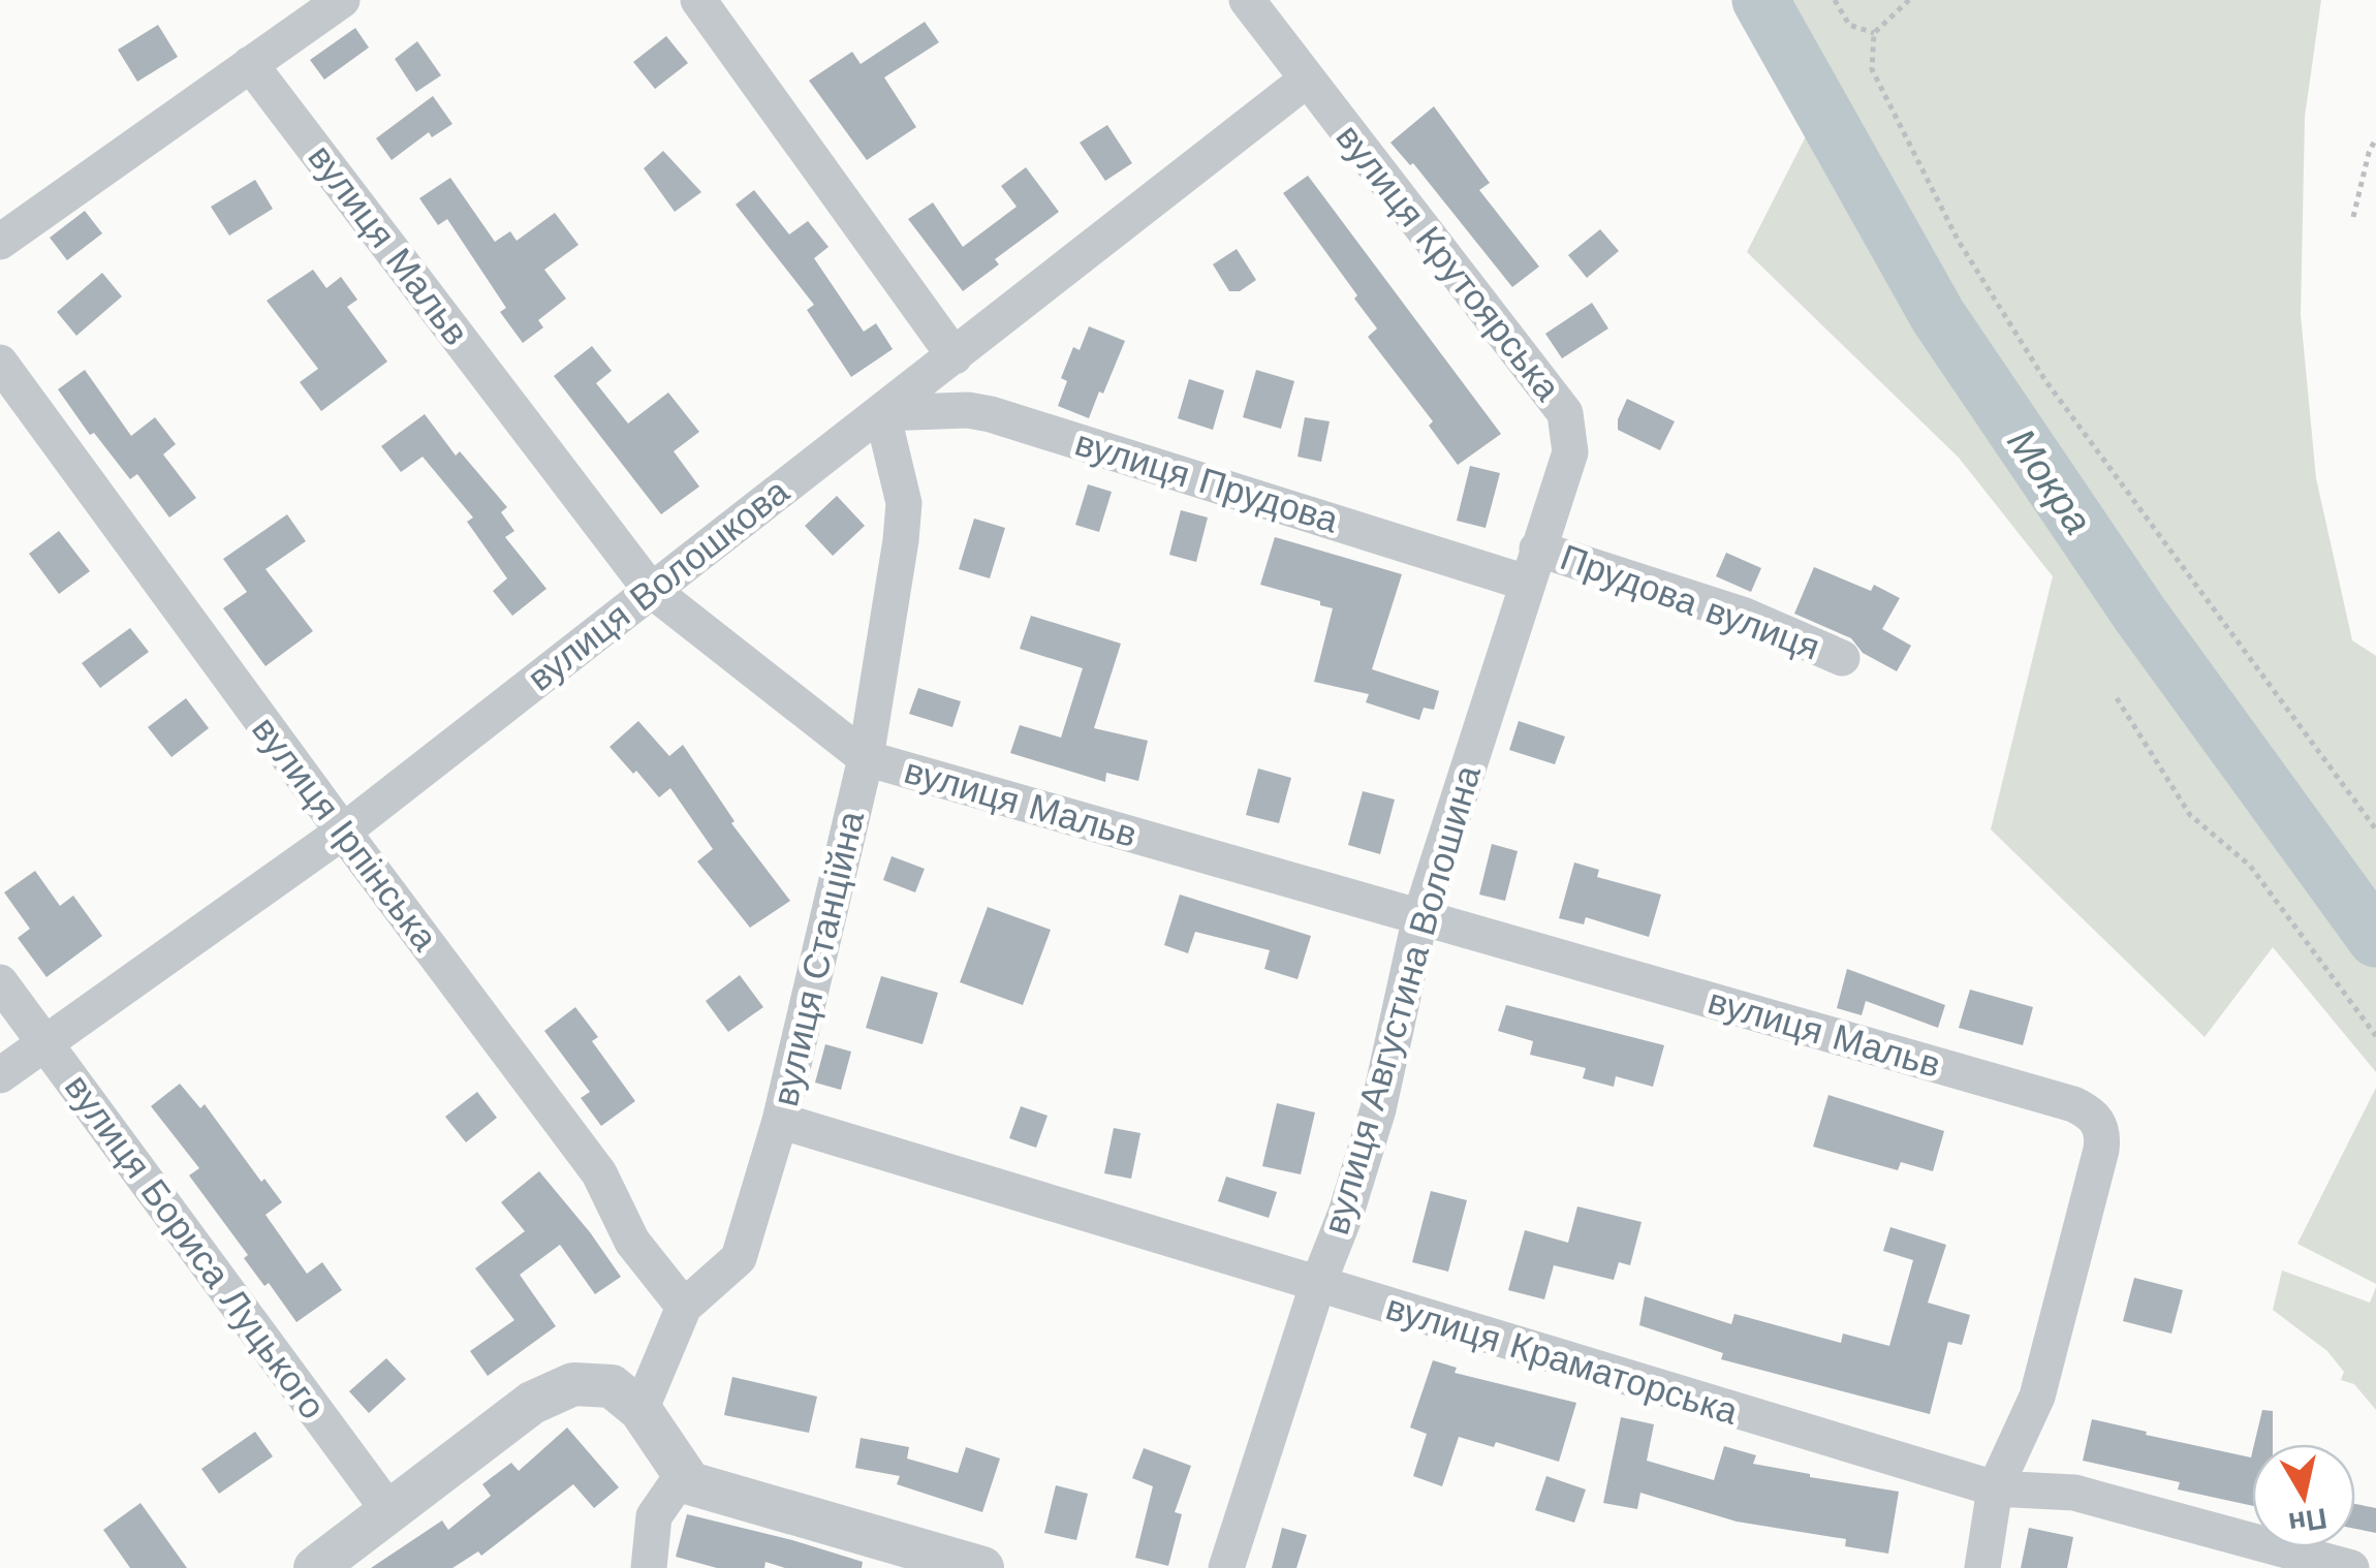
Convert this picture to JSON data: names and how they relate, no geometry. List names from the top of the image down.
{
  "streets": {
    "street": [
      "вулиця Мальв",
      "вулиця Крутоярська",
      "вулиця Прудова",
      "вулиця Волошкова",
      "Прудова вулиця",
      "вулиця Ірпінська",
      "вулиця Станційна",
      "вулиця Августина Волошина",
      "вулиця Бориса Луцького",
      "вулиця Краматорська"
    ]
  },
  "crossings": [
    ["вулиця Мальв", "вулиця Волошкова"],
    ["вулиця Мальв", "вулиця Станційна"],
    ["вулиця Мальв", "вулиця Августина Волошина"],
    ["вулиця Мальв", "вулиця Краматорська"],
    ["вулиця Крутоярська", "вулиця Прудова"],
    ["вулиця Крутоярська", "вулиця Волошкова"],
    ["вулиця Крутоярська", "Прудова вулиця"],
    ["вулиця Крутоярська", "вулиця Августина Волошина"],
    ["вулиця Прудова", "вулиця Волошкова"],
    ["вулиця Прудова", "Прудова вулиця"],
    ["вулиця Прудова", "вулиця Станційна"],
    ["вулиця Прудова", "вулиця Августина Волошина"],
    ["вулиця Волошкова", "вулиця Ірпінська"],
    ["вулиця Волошкова", "вулиця Станційна"],
    ["вулиця Волошкова", "вулиця Бориса Луцького"],
    ["Прудова вулиця", "вулиця Августина Волошина"],
    ["вулиця Ірпінська", "вулиця Станційна"],
    ["вулиця Станційна", "вулиця Краматорська"],
    ["вулиця Августина Волошина", "вулиця Краматорська"]
  ],
  "water": ["Мокра"],
  "north": "bottom"
}
